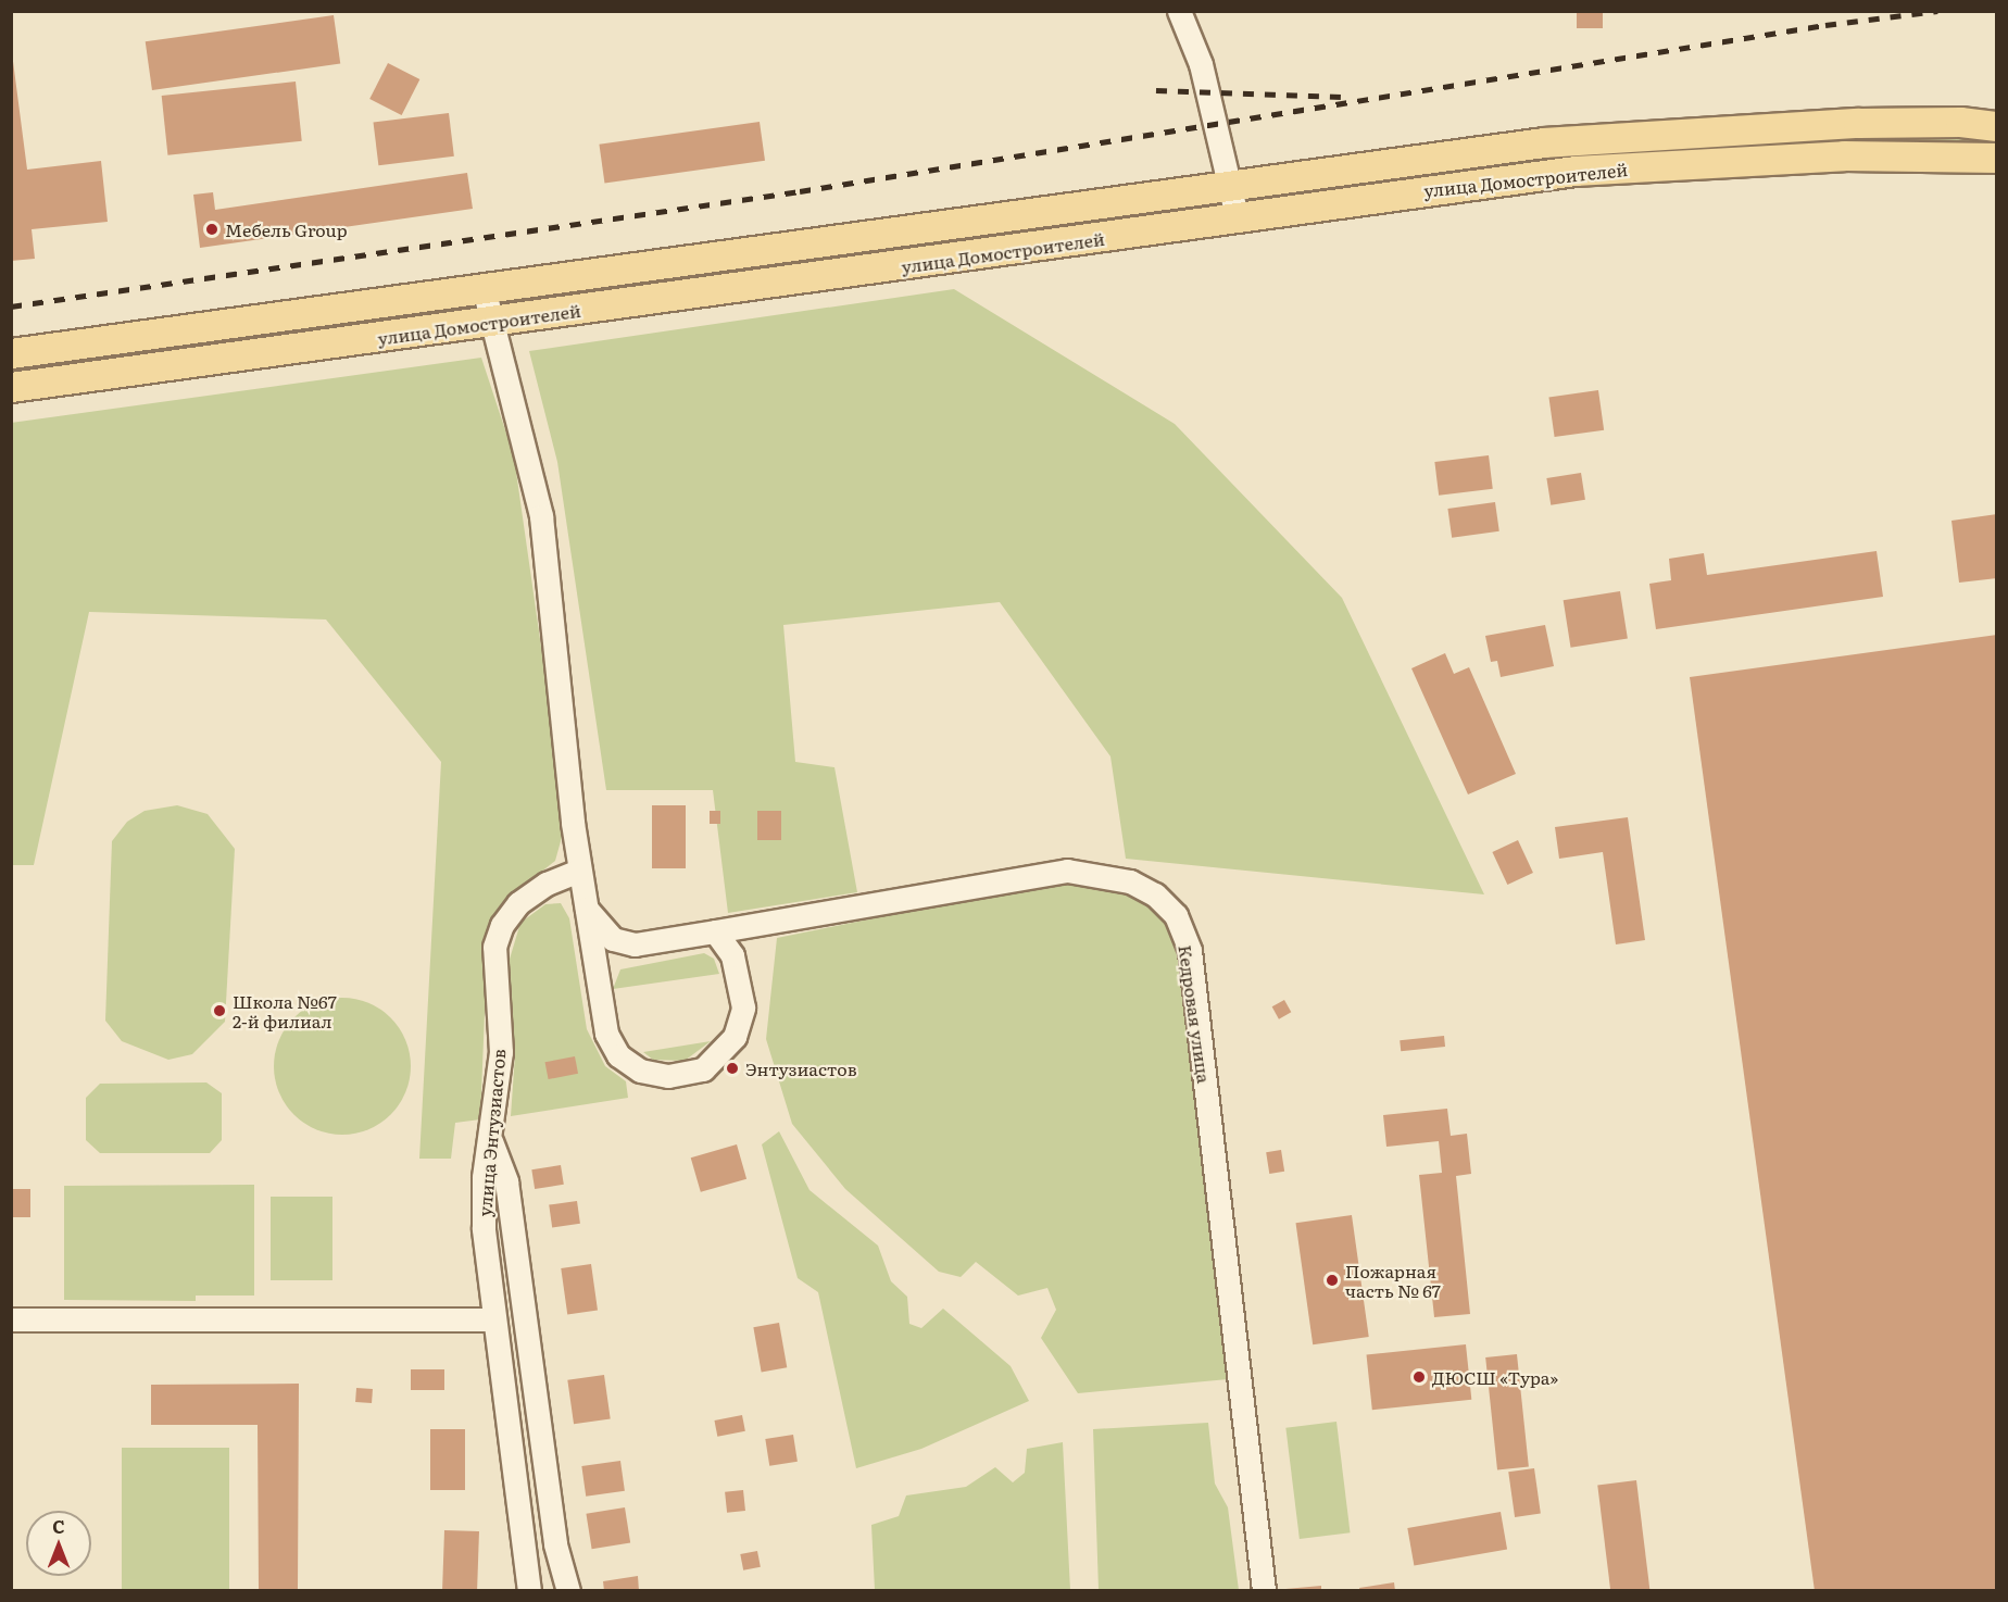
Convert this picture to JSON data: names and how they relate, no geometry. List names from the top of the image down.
{
  "streets": {
    "main road": ["улица Домостроителей"],
    "street": ["Кедровая улица", "улица Энтузиастов"]
  },
  "places": [
    "Мебель Group",
    "Школа №67 2-й филиал",
    "Энтузиастов",
    "Пожарная часть № 67",
    "ДЮСШ «Тура»"
  ],
  "north": "top"
}
